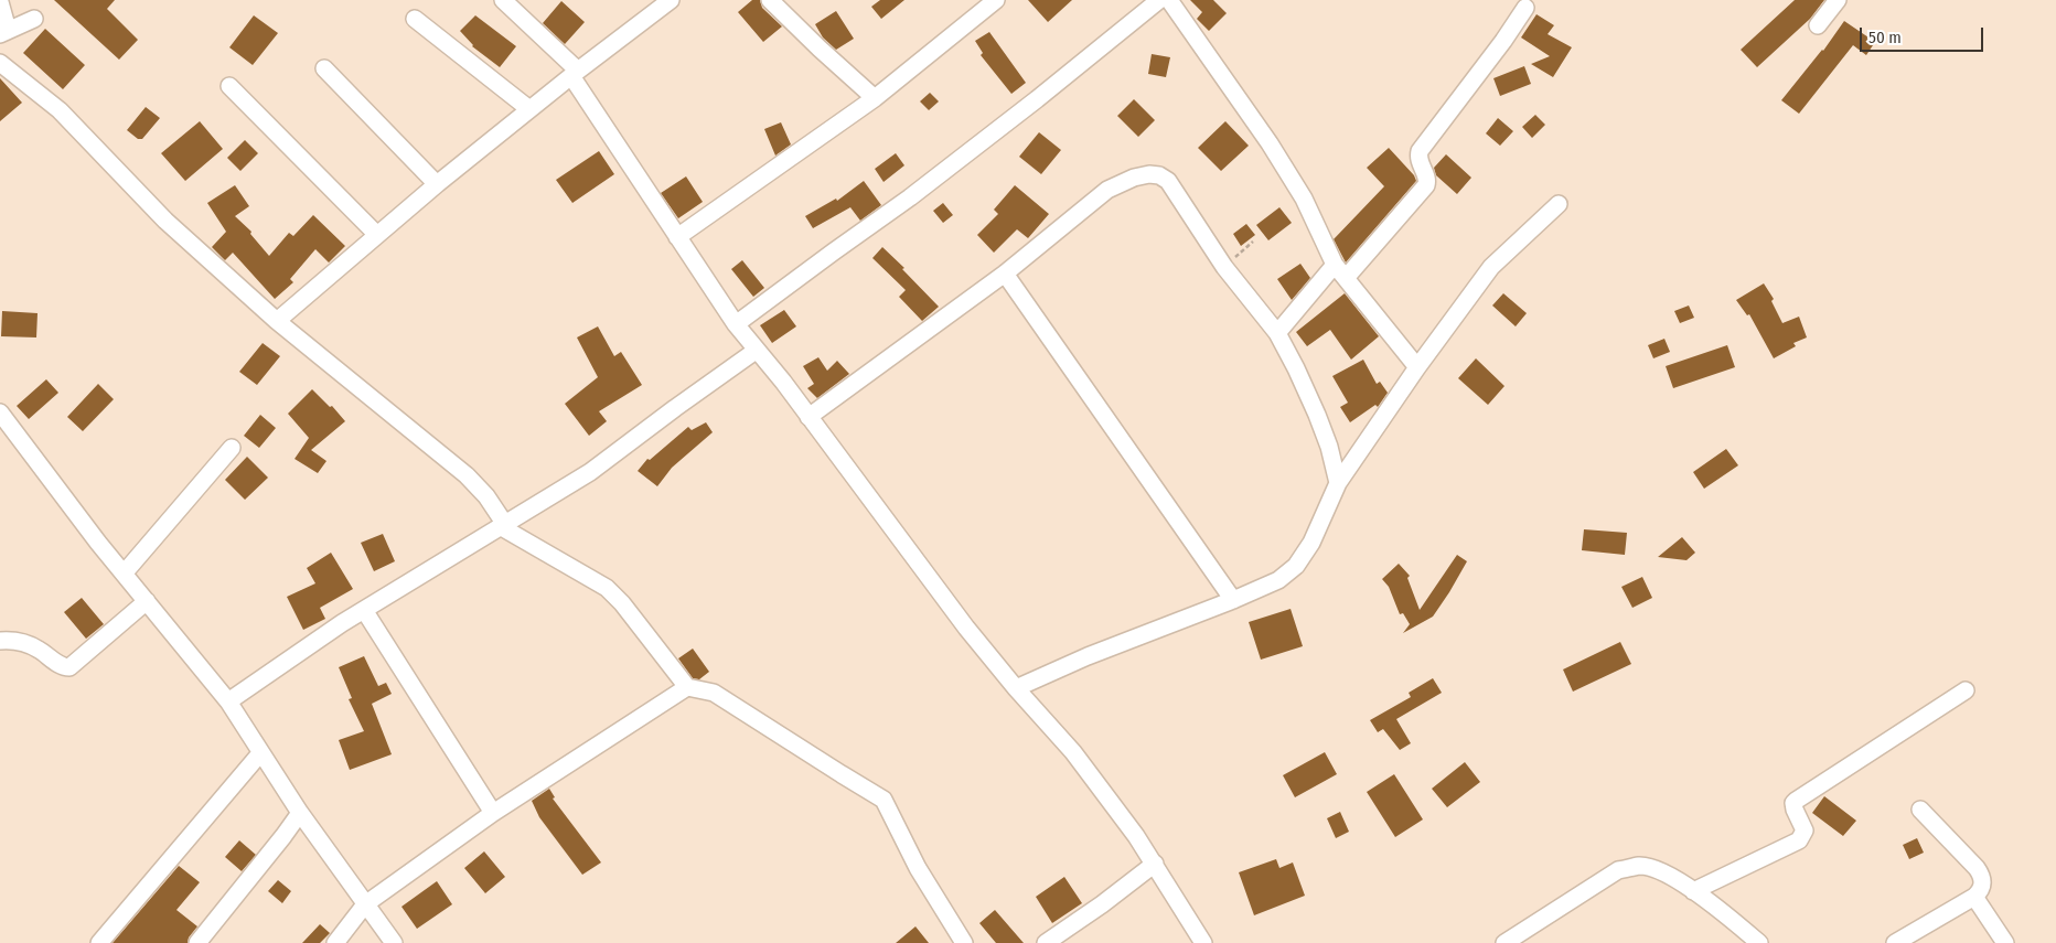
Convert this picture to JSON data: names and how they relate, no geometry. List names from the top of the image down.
{
  "scale_bar": "50 m"
}
